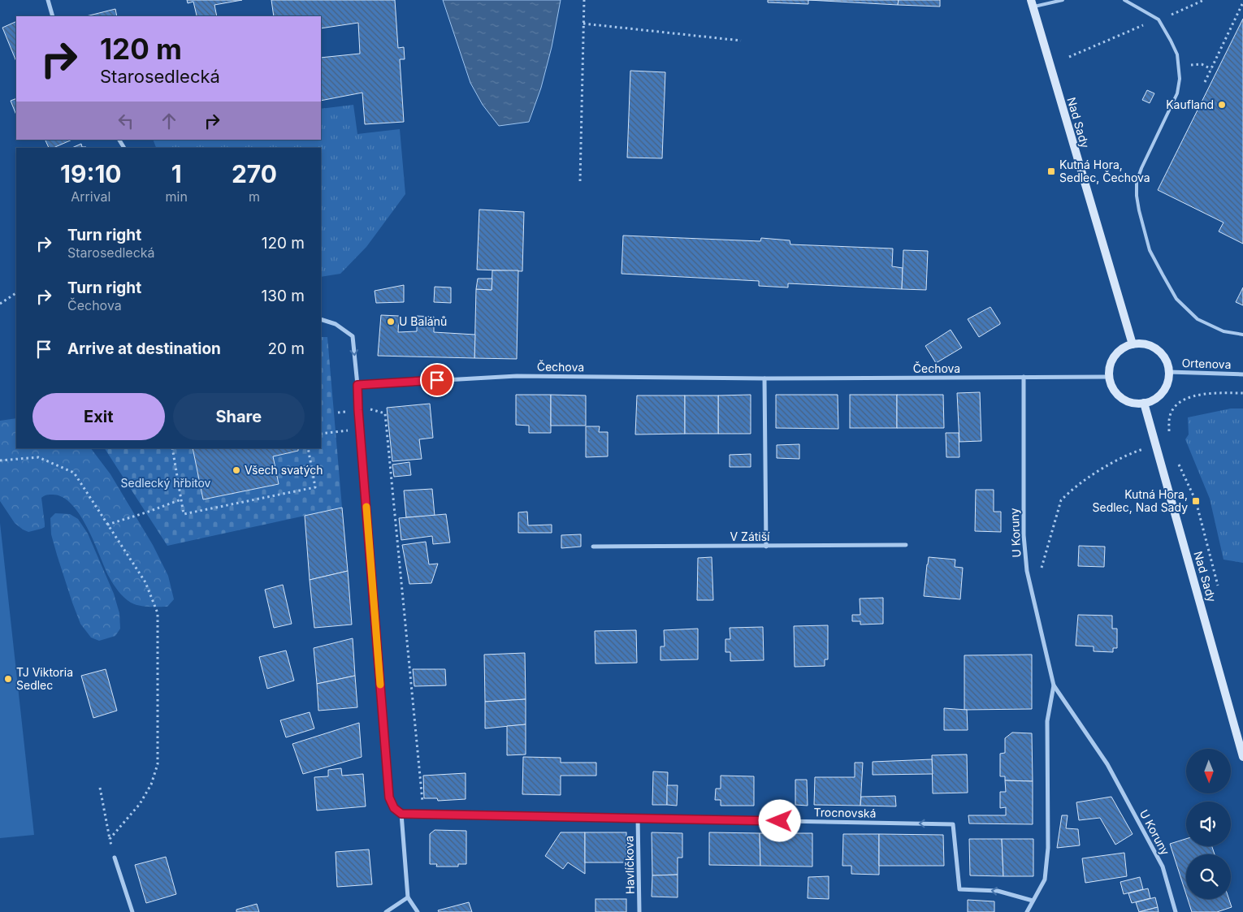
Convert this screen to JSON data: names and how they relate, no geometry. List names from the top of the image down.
{
  "streets": {
    "street": [
      "Nad Sady",
      "Ortenova",
      "Čechova",
      "U Koruny",
      "V Zátiší",
      "Trocnovská",
      "Havlíčkova"
    ]
  },
  "crossings": [
    ["Nad Sady", "Ortenova"],
    ["Nad Sady", "Čechova"],
    ["Ortenova", "Čechova"],
    ["Čechova", "U Koruny"],
    ["U Koruny", "Trocnovská"],
    ["Trocnovská", "Havlíčkova"]
  ],
  "one_way": ["Trocnovská"],
  "parks": ["Sedlecký hřbitov"],
  "places": {
    "other": [
      "Kaufland",
      "U Balánů",
      "Všech svatých",
      "TJ Viktoria Sedlec"
    ],
    "transit": ["Kutná Hora, Sedlec, Čechova", "Kutná Hora, Sedlec, Nad Sady"]
  },
  "north": "bottom",
  "page": {
    "turn": ["120 m", "Starosedlecká"],
    "eta": [
      "19:10",
      "Arrival",
      "1",
      "min",
      "270",
      "m"
    ],
    "list": [
      {
        "name": "Turn right",
        "note": "Starosedlecká",
        "value": "120 m"
      },
      {
        "name": "Turn right",
        "note": "Čechova",
        "value": "130 m"
      },
      {
        "name": "Arrive at destination",
        "value": "20 m"
      }
    ],
    "buttons": ["Exit", "Share"]
  }
}
